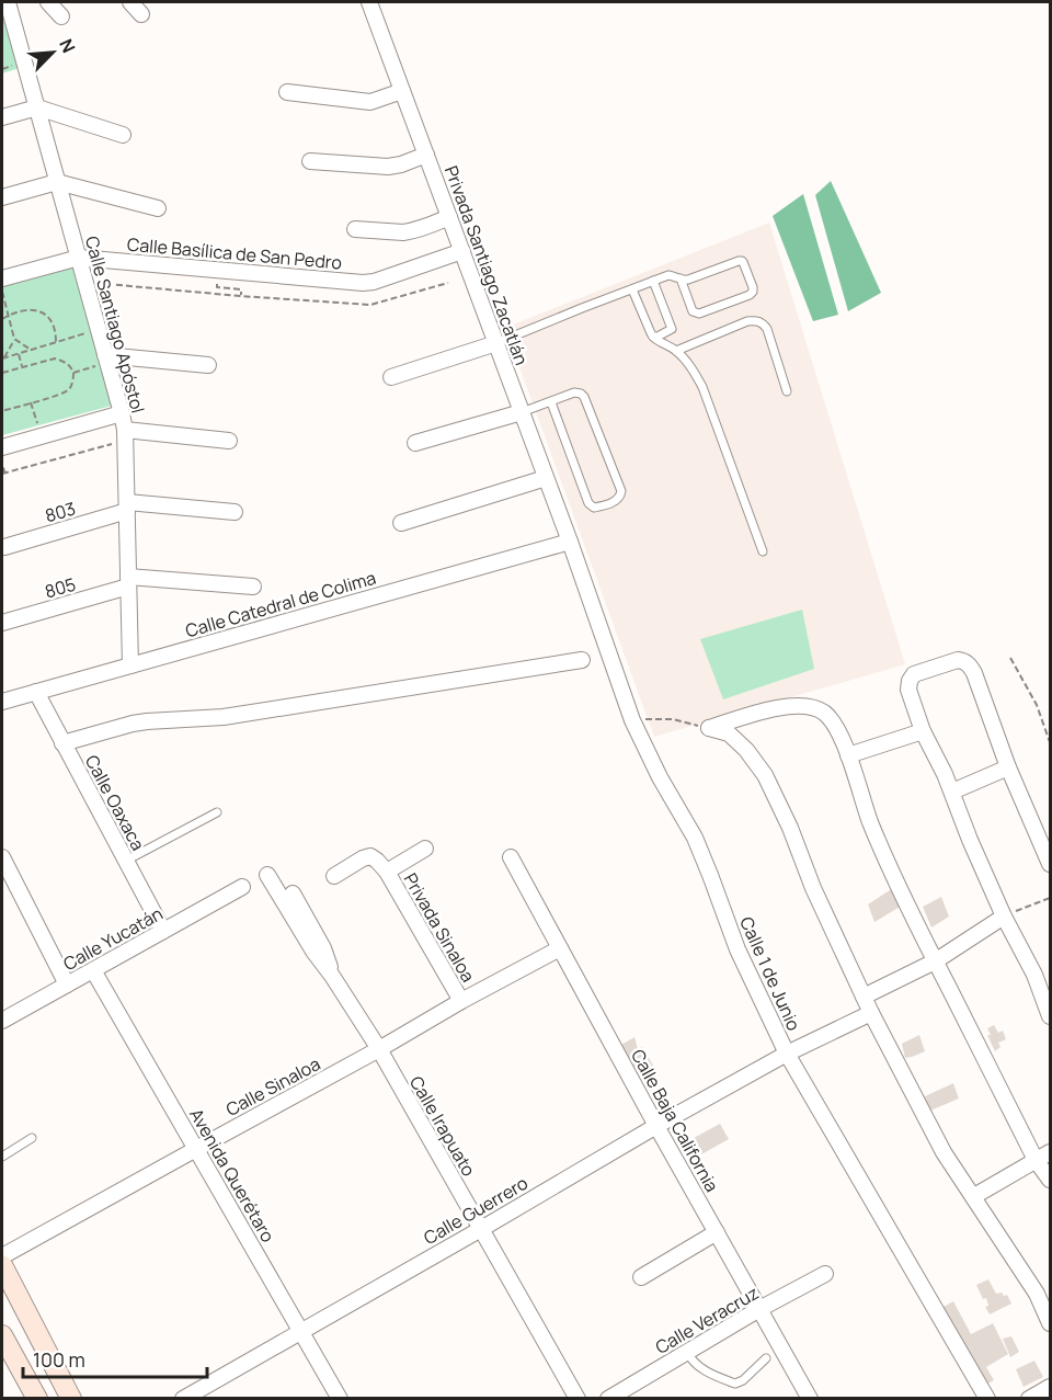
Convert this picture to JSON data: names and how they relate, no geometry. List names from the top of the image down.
{
  "streets": {
    "street": [
      "Calle Basílica de San Pedro",
      "Privada Santiago Zacatlán",
      "Calle Santiago Apóstol",
      "803",
      "805",
      "Calle Catedral de Colima",
      "Calle Oaxaca",
      "Privada Sinaloa",
      "Calle Yucatán",
      "Calle 1 de Junio",
      "Calle Sinaloa",
      "Calle Baja California",
      "Calle Irapuato",
      "Avenida Querétaro",
      "Calle Guerrero",
      "Calle Veracruz"
    ]
  },
  "crossings": [
    ["Calle Basílica de San Pedro", "Privada Santiago Zacatlán"],
    ["Calle Basílica de San Pedro", "Calle Santiago Apóstol"],
    ["Privada Santiago Zacatlán", "Calle Catedral de Colima"],
    ["Privada Santiago Zacatlán", "Calle 1 de Junio"],
    ["Calle Santiago Apóstol", "803"],
    ["Calle Santiago Apóstol", "805"],
    ["Calle Santiago Apóstol", "Calle Catedral de Colima"],
    ["Calle Catedral de Colima", "Calle Oaxaca"],
    ["Calle Catedral de Colima", "Calle 1 de Junio"],
    ["Calle Oaxaca", "Calle Yucatán"],
    ["Privada Sinaloa", "Calle Sinaloa"],
    ["Calle Yucatán", "Avenida Querétaro"],
    ["Calle 1 de Junio", "Calle Guerrero"],
    ["Calle Sinaloa", "Calle Baja California"],
    ["Calle Sinaloa", "Calle Irapuato"],
    ["Calle Sinaloa", "Avenida Querétaro"],
    ["Calle Baja California", "Calle Guerrero"],
    ["Calle Baja California", "Calle Veracruz"],
    ["Calle Irapuato", "Calle Guerrero"],
    ["Avenida Querétaro", "Calle Guerrero"]
  ],
  "scale_bar": "100 m",
  "north": "top right"
}
